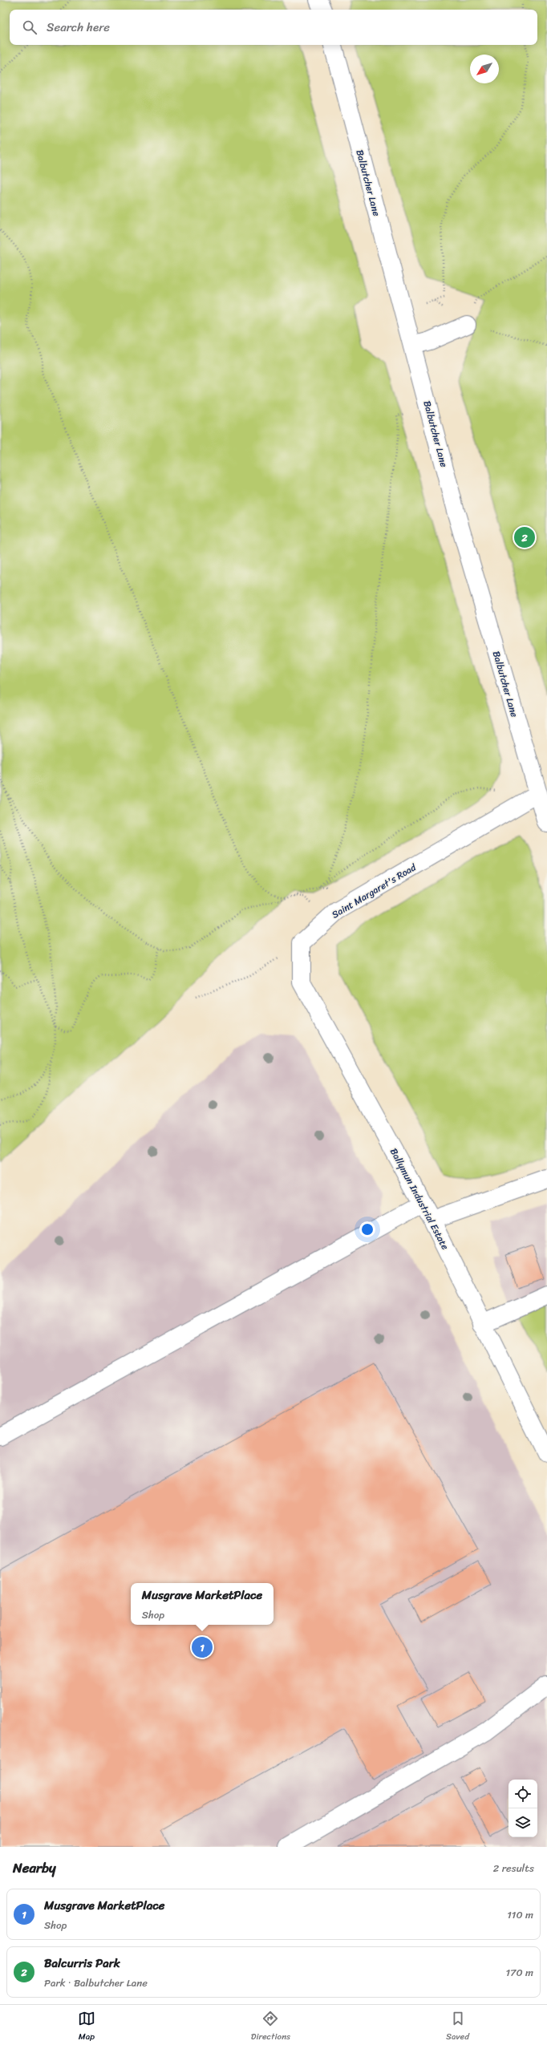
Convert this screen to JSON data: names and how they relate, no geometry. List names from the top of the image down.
{
  "streets": {
    "street": ["Balbutcher Lane", "Saint Margaret's Road", "Ballymun Industrial Estate"]
  },
  "crossings": [
    ["Balbutcher Lane", "Saint Margaret's Road"],
    ["Saint Margaret's Road", "Ballymun Industrial Estate"]
  ],
  "north": "bottom left",
  "page": {
    "search": "Search here",
    "pins": ["2", "1"],
    "popup": ["Musgrave MarketPlace", "Shop"],
    "heading": ["Nearby", "2 results"],
    "list": [
      {
        "mark": "1",
        "name": "Musgrave MarketPlace",
        "note": "Shop",
        "value": "110 m"
      },
      {
        "mark": "2",
        "name": "Balcurris Park",
        "note": "Park · Balbutcher Lane",
        "value": "170 m"
      }
    ],
    "nav": ["Map", "Directions", "Saved"]
  }
}
